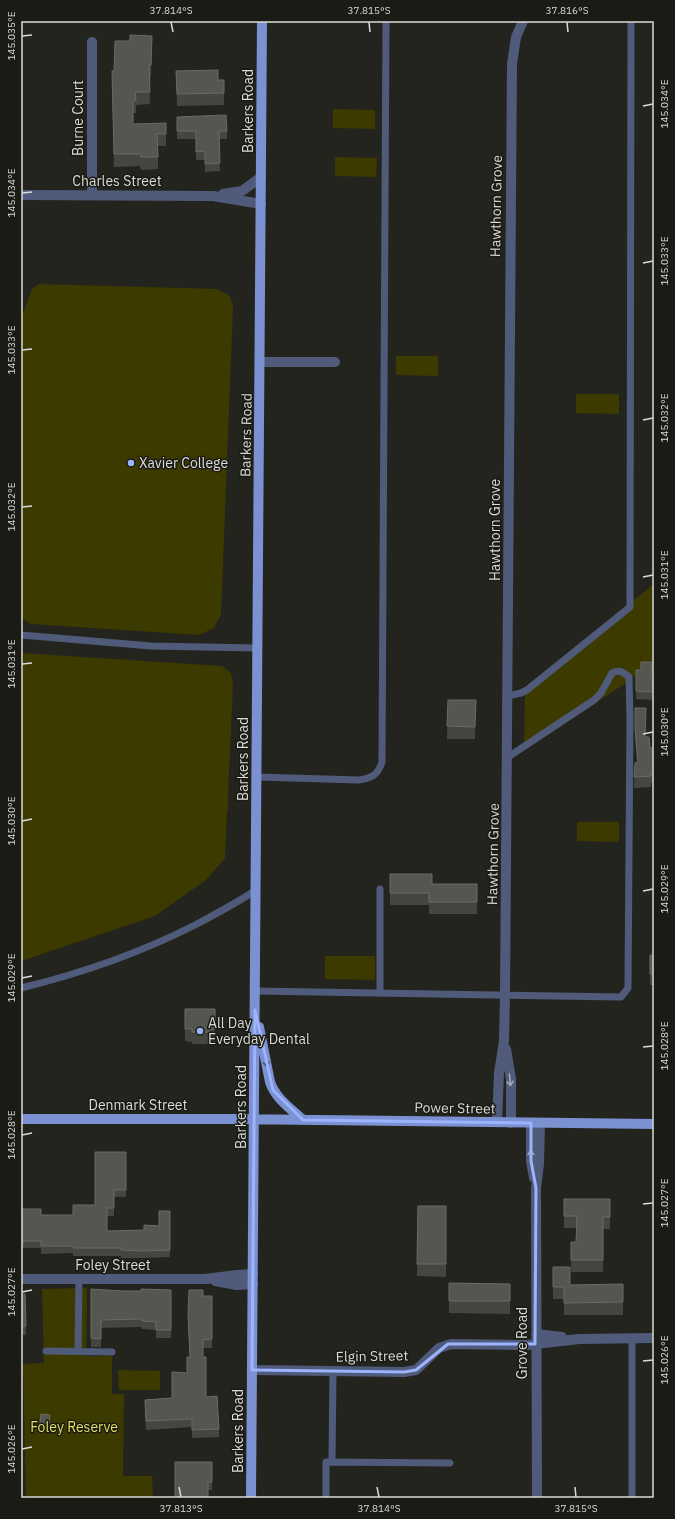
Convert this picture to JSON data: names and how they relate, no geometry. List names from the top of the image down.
{
  "streets": {
    "main road": ["Barkers Road", "Denmark Street", "Power Street"],
    "street": [
      "Burne Court",
      "Charles Street",
      "Hawthorn Grove",
      "Foley Street",
      "Grove Road",
      "Elgin Street"
    ]
  },
  "crossings": [
    ["Barkers Road", "Charles Street"],
    ["Barkers Road", "Denmark Street"],
    ["Barkers Road", "Power Street"],
    ["Barkers Road", "Foley Street"],
    ["Barkers Road", "Elgin Street"],
    ["Burne Court", "Charles Street"],
    ["Hawthorn Grove", "Power Street"],
    ["Denmark Street", "Power Street"],
    ["Power Street", "Grove Road"],
    ["Grove Road", "Elgin Street"]
  ],
  "parks": ["Foley Reserve"],
  "places": ["Xavier College", "All Day Everyday Dental"],
  "coordinates": [
    "37.814°S",
    "37.815°S",
    "37.816°S",
    "145.035°E",
    "145.034°E",
    "145.033°E",
    "145.032°E",
    "145.031°E",
    "145.030°E",
    "145.029°E",
    "145.028°E",
    "145.027°E",
    "145.026°E",
    "37.813°S"
  ]
}
